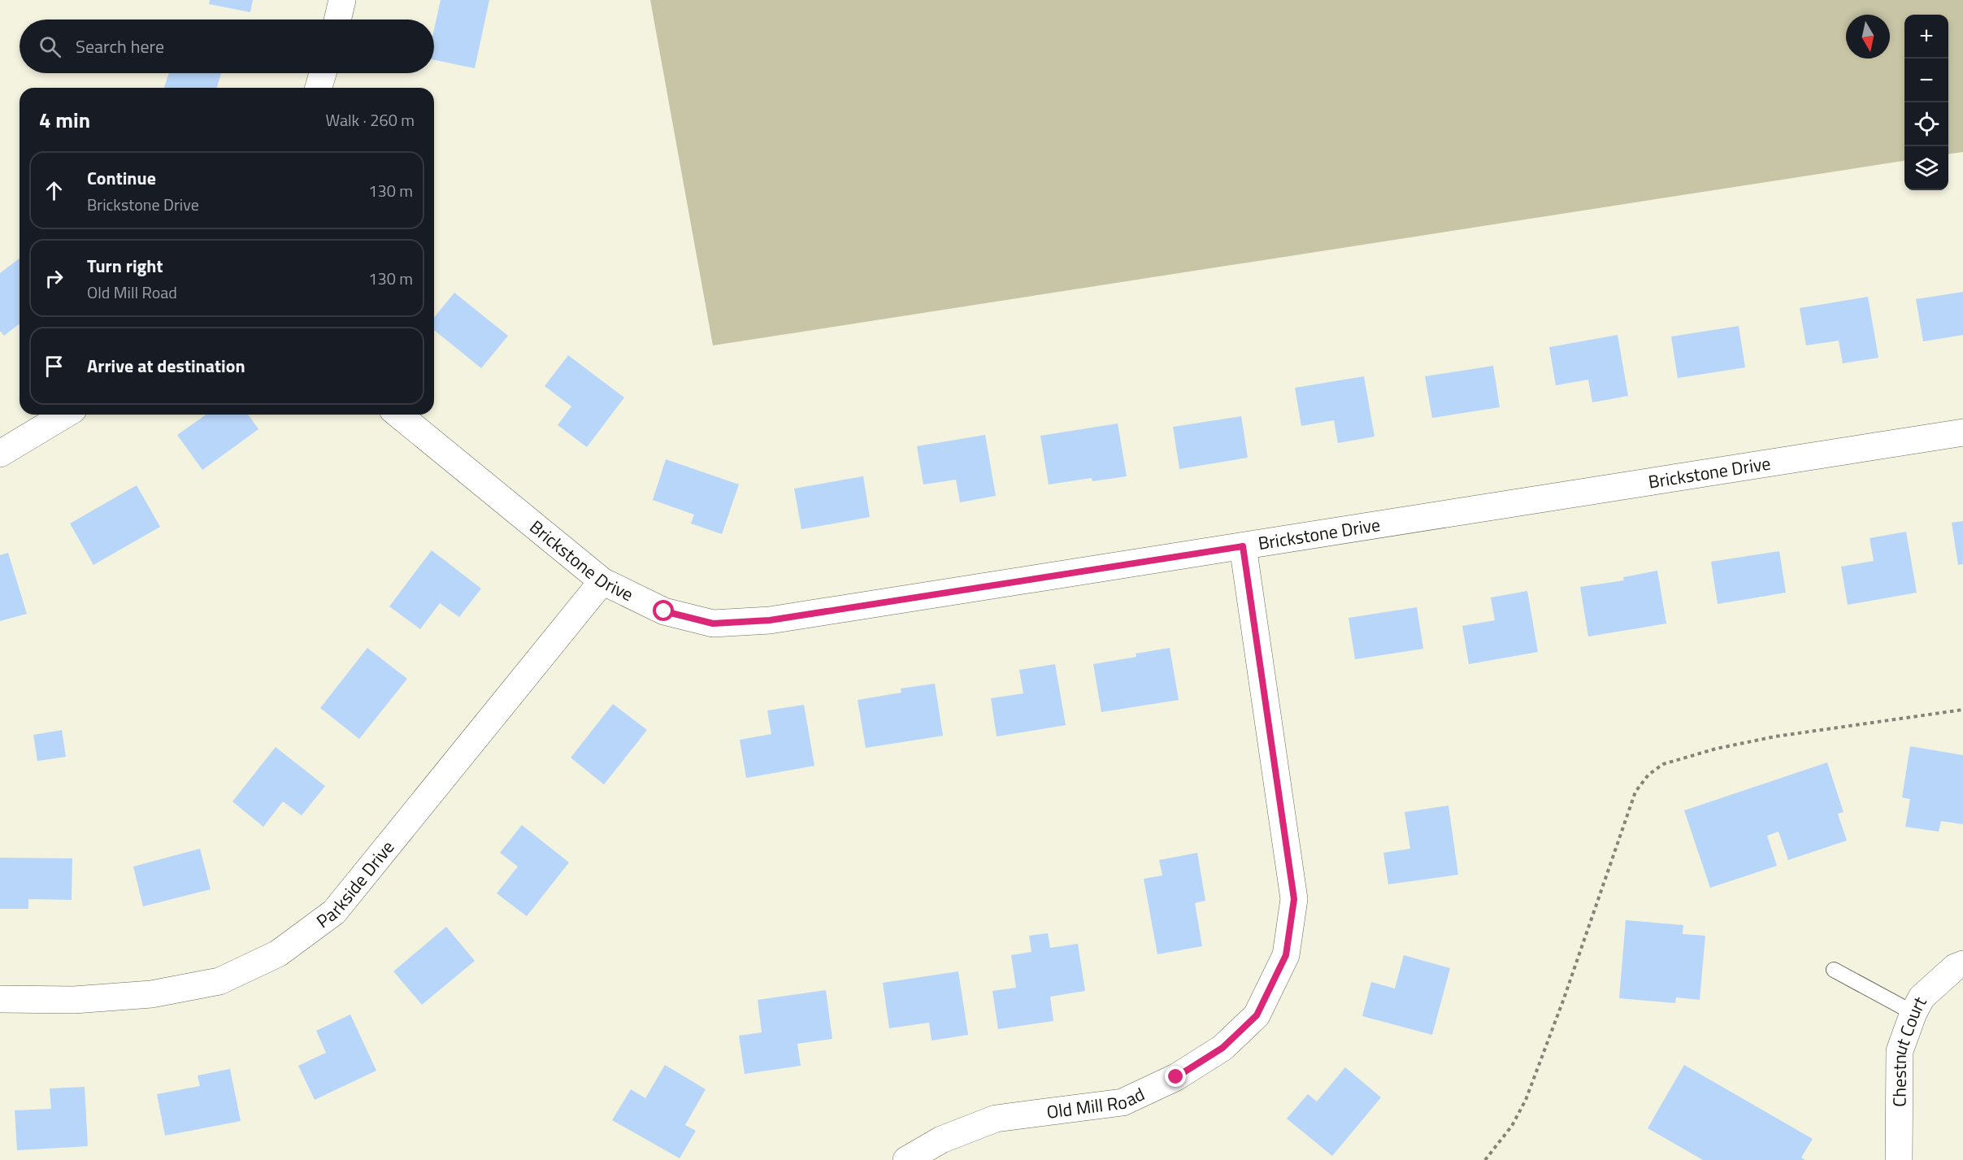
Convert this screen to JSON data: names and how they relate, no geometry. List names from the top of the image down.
{
  "streets": {
    "street": [
      "Brickstone Drive",
      "Parkside Drive",
      "Chestnut Court",
      "Old Mill Road"
    ]
  },
  "crossings": [
    ["Brickstone Drive", "Parkside Drive"],
    ["Brickstone Drive", "Old Mill Road"]
  ],
  "north": "bottom",
  "page": {
    "map_buttons": ["+", "−"],
    "search": "Search here",
    "heading": ["4 min", "Walk · 260 m"],
    "list": [
      ["Continue", "Brickstone Drive", "130 m"],
      ["Turn right", "Old Mill Road", "130 m"],
      "Arrive at destination"
    ]
  }
}
